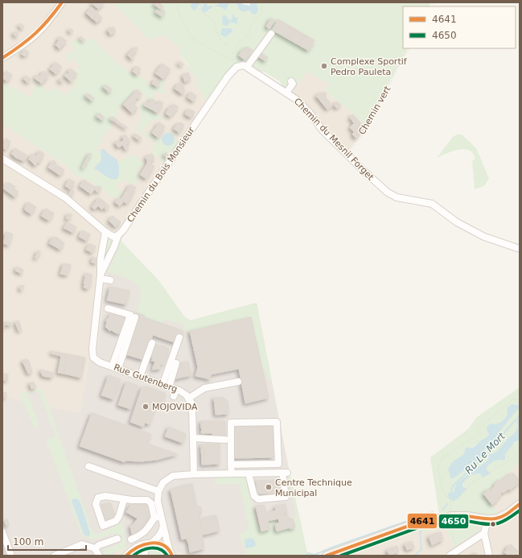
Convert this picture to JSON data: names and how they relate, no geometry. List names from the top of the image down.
{
  "streets": {
    "street": ["Chemin du Mesnil Forget", "Chemin du Bois Monsieur", "Rue Gutenberg"],
    "path": ["Chemin vert"]
  },
  "crossings": [
    ["Chemin vert", "Chemin du Mesnil Forget"],
    ["Chemin du Bois Monsieur", "Rue Gutenberg"]
  ],
  "water": ["Ru Le Mort"],
  "places": ["Complexe Sportif Pedro Pauleta", "MOJOVIDA", "Centre Technique Municipal"],
  "lines": ["transit line 4641", "transit line 4650"],
  "legend": ["4641", "4650"],
  "scale_bar": "100 m"
}
